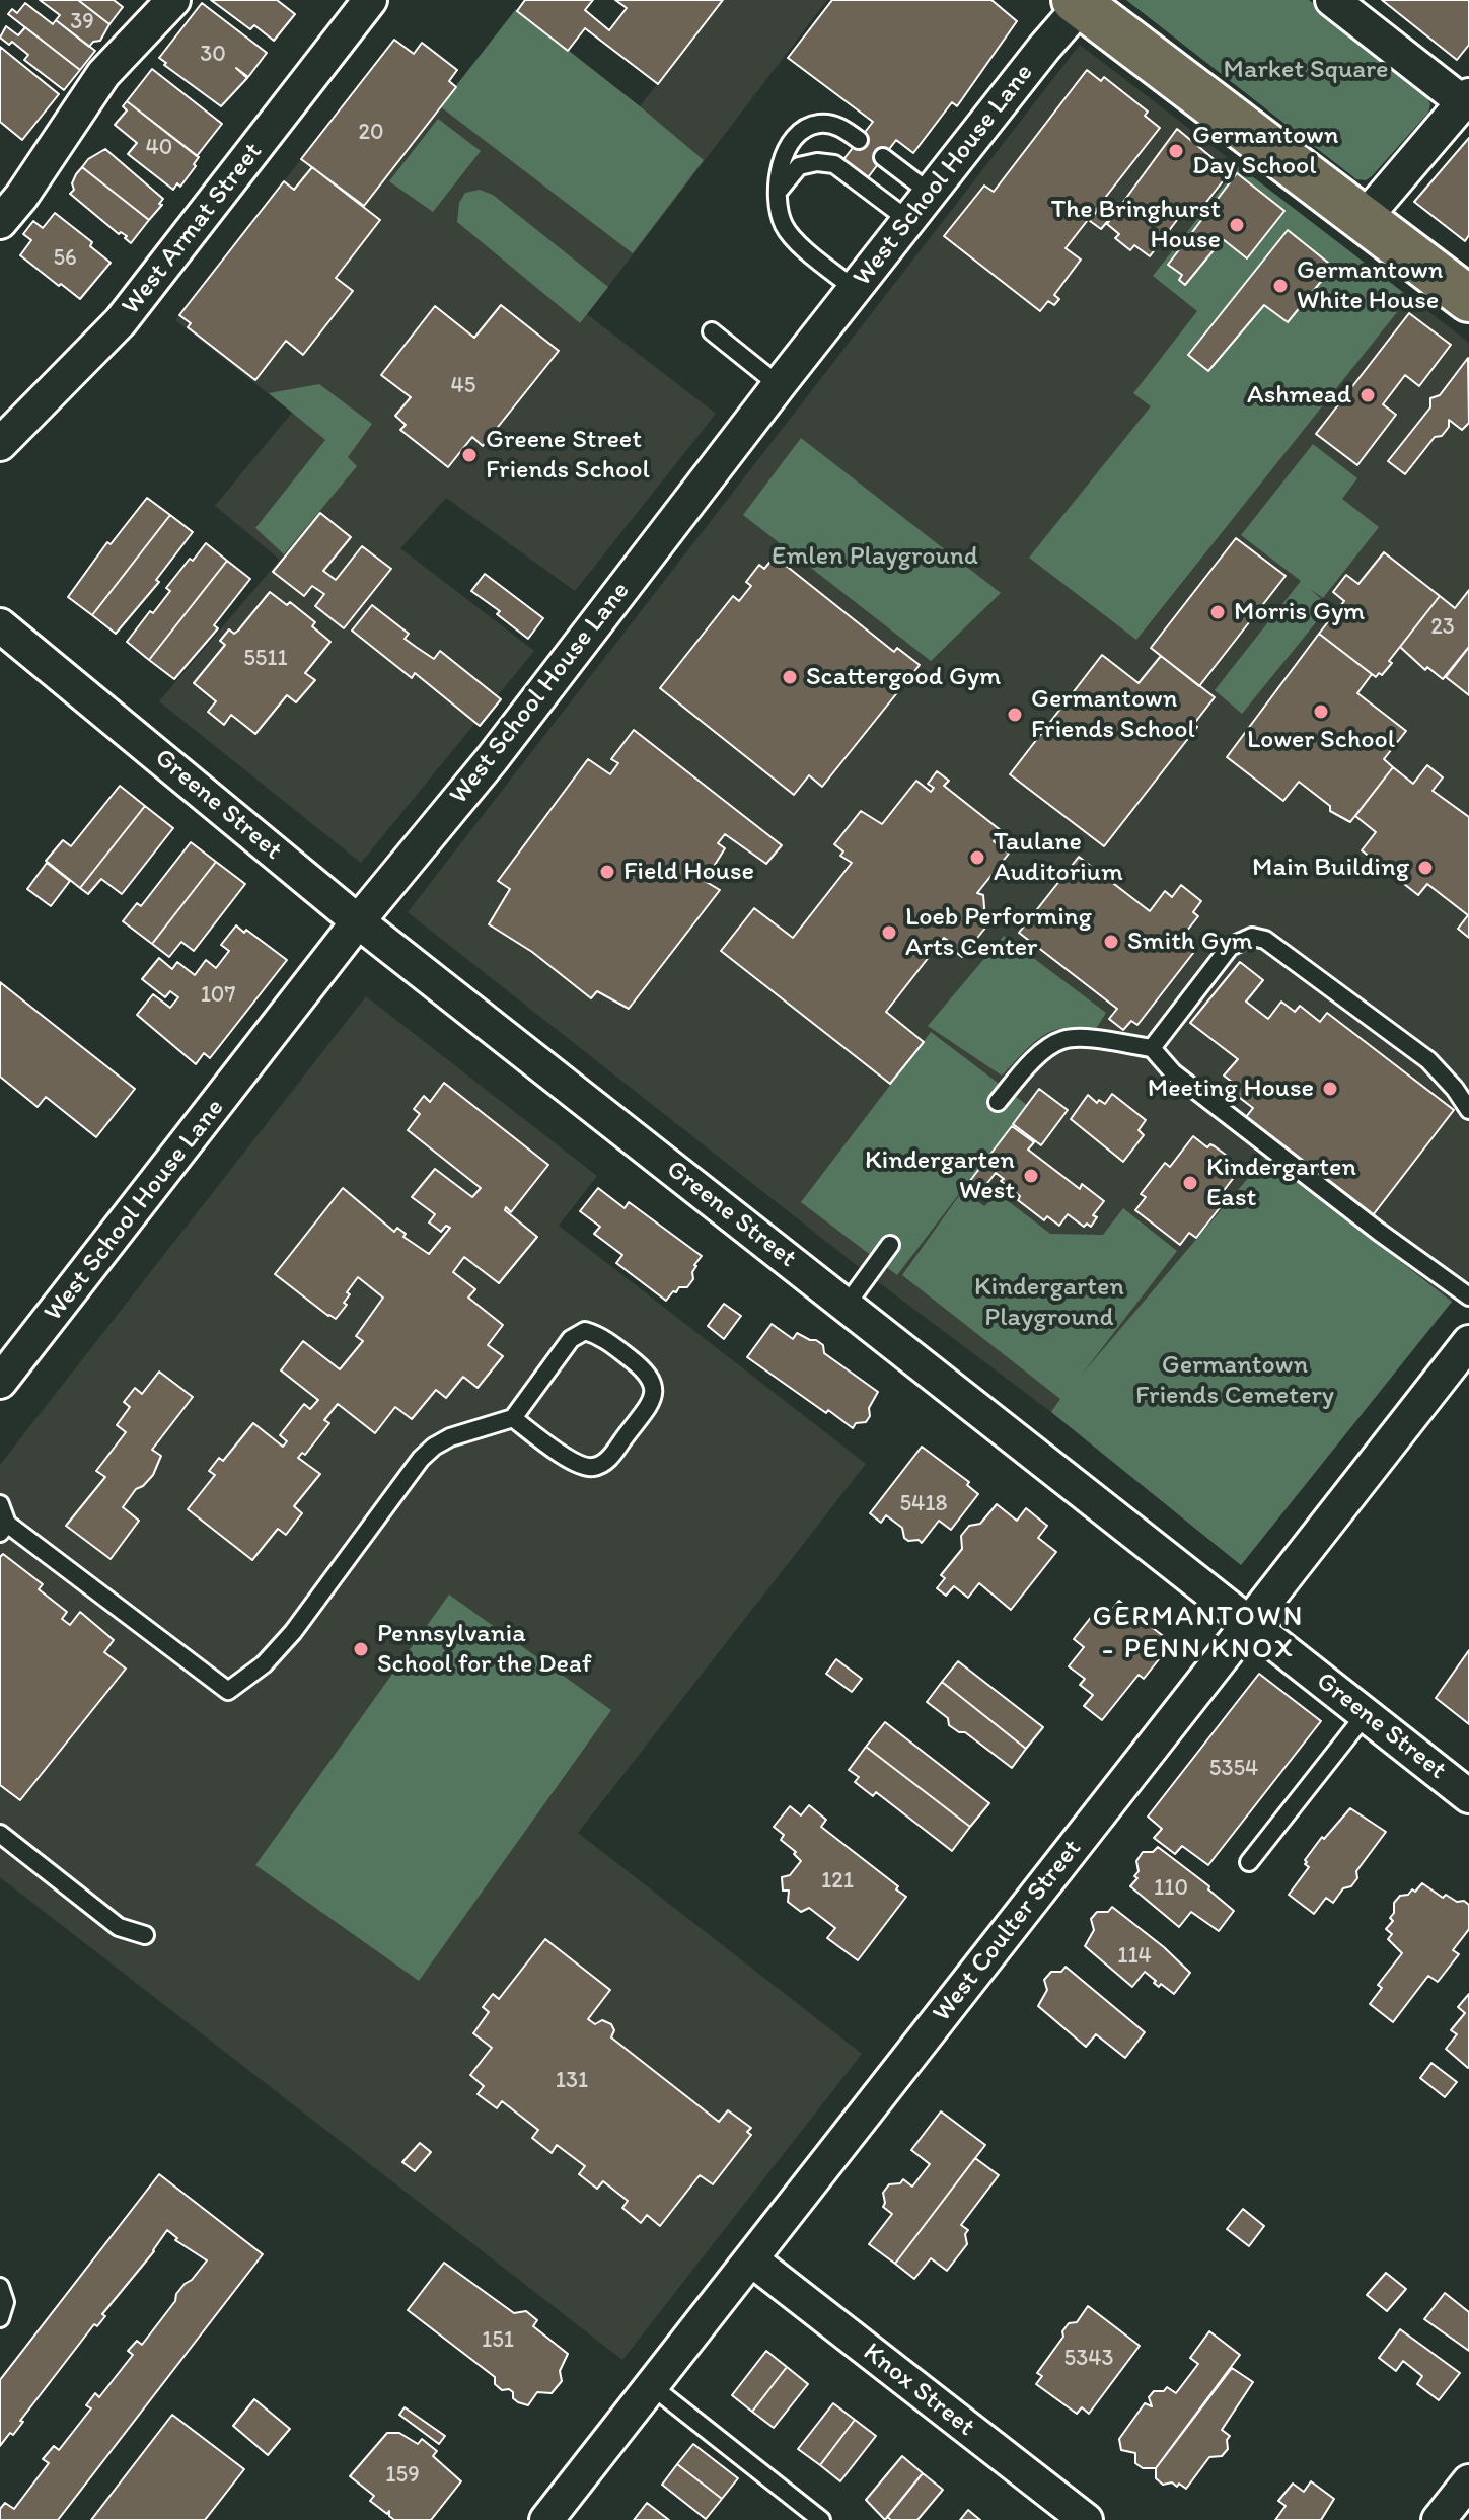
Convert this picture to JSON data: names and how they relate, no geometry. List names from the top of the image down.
{
  "streets": {
    "street": [
      "West School House Lane",
      "West Armat Street",
      "Greene Street",
      "West Coulter Street",
      "Knox Street"
    ]
  },
  "crossings": [
    ["West School House Lane", "Greene Street"],
    ["Greene Street", "West Coulter Street"],
    ["West Coulter Street", "Knox Street"]
  ],
  "districts": ["GERMANTOWN - PENN KNOX"],
  "parks": [
    "Market Square",
    "Emlen Playground",
    "Kindergarten Playground",
    "Germantown Friends Cemetery"
  ],
  "places": [
    "Germantown Day School",
    "The Bringhurst House",
    "Germantown White House",
    "Ashmead",
    "Greene Street Friends School",
    "Morris Gym",
    "Scattergood Gym",
    "Lower School",
    "Germantown Friends School",
    "Taulane Auditorium",
    "Main Building",
    "Field House",
    "Loeb Performing Arts Center",
    "Smith Gym",
    "Meeting House",
    "Kindergarten West",
    "Kindergarten East",
    "Pennsylvania School for the Deaf"
  ],
  "house_numbers": [
    "39",
    "30",
    "20",
    "40",
    "56",
    "45",
    "23",
    "5511",
    "107",
    "5418",
    "5354",
    "121",
    "110",
    "114",
    "131",
    "151",
    "5343",
    "159"
  ]
}
